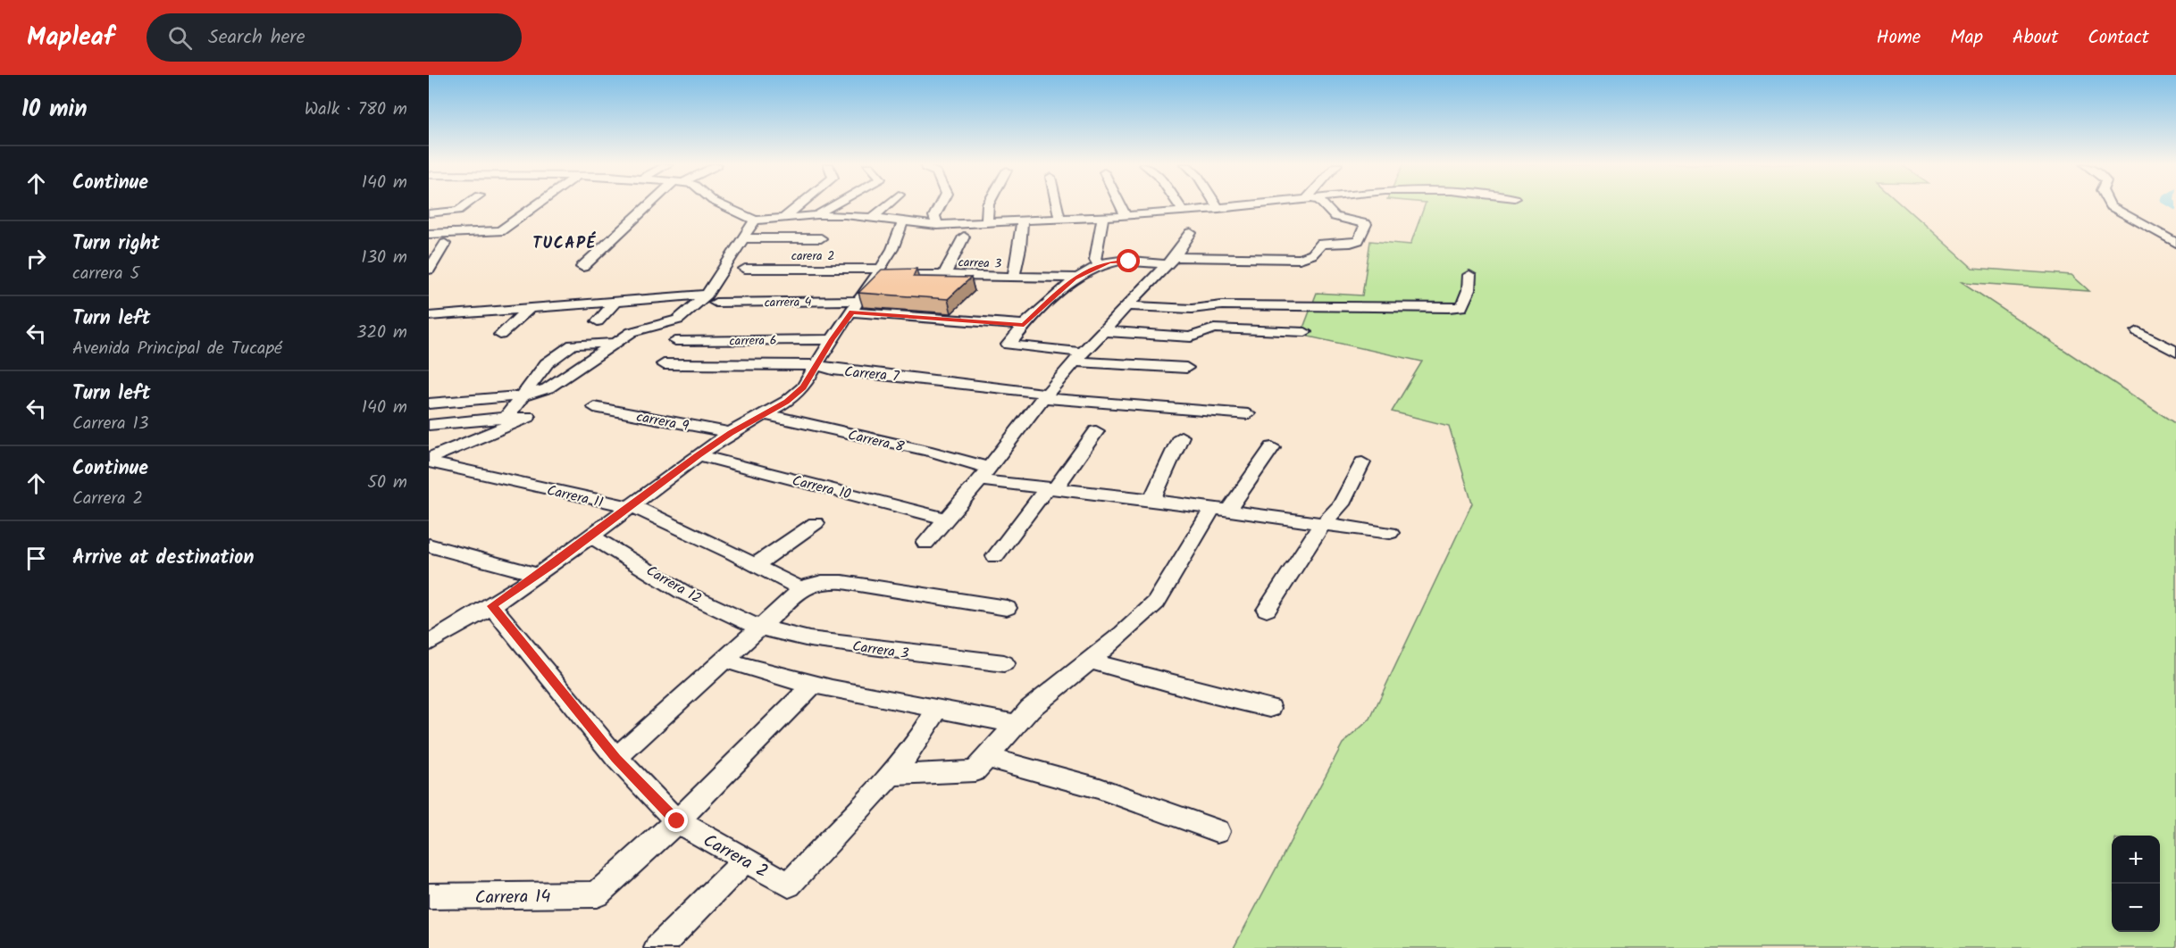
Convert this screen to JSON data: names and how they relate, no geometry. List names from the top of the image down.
{
  "streets": {
    "street": [
      "carera 2",
      "carrea 3",
      "carrera 4",
      "carrera 6",
      "Carrera 7",
      "carrera 9",
      "Carrera 8",
      "Carrera 10",
      "Carrera 11",
      "Carrera 12",
      "Carrera 3",
      "Carrera 2",
      "Carrera 14"
    ]
  },
  "crossings": [
    ["carera 2", "carrea 3"],
    ["Carrera 12", "Carrera 3"],
    ["Carrera 2", "Carrera 14"]
  ],
  "districts": ["TUCAPÉ"],
  "page": {
    "header": "Mapleaf",
    "search": "Search here",
    "nav": [
      "Home",
      "Map",
      "About",
      "Contact"
    ],
    "heading": ["10 min", "Walk · 780 m"],
    "list": [
      ["Continue", "140 m"],
      ["Turn right", "carrera 5", "130 m"],
      ["Turn left", "Avenida Principal de Tucapé", "320 m"],
      ["Turn left", "Carrera 13", "140 m"],
      ["Continue", "Carrera 2", "50 m"],
      "Arrive at destination"
    ],
    "map_buttons": ["+", "−"]
  }
}
